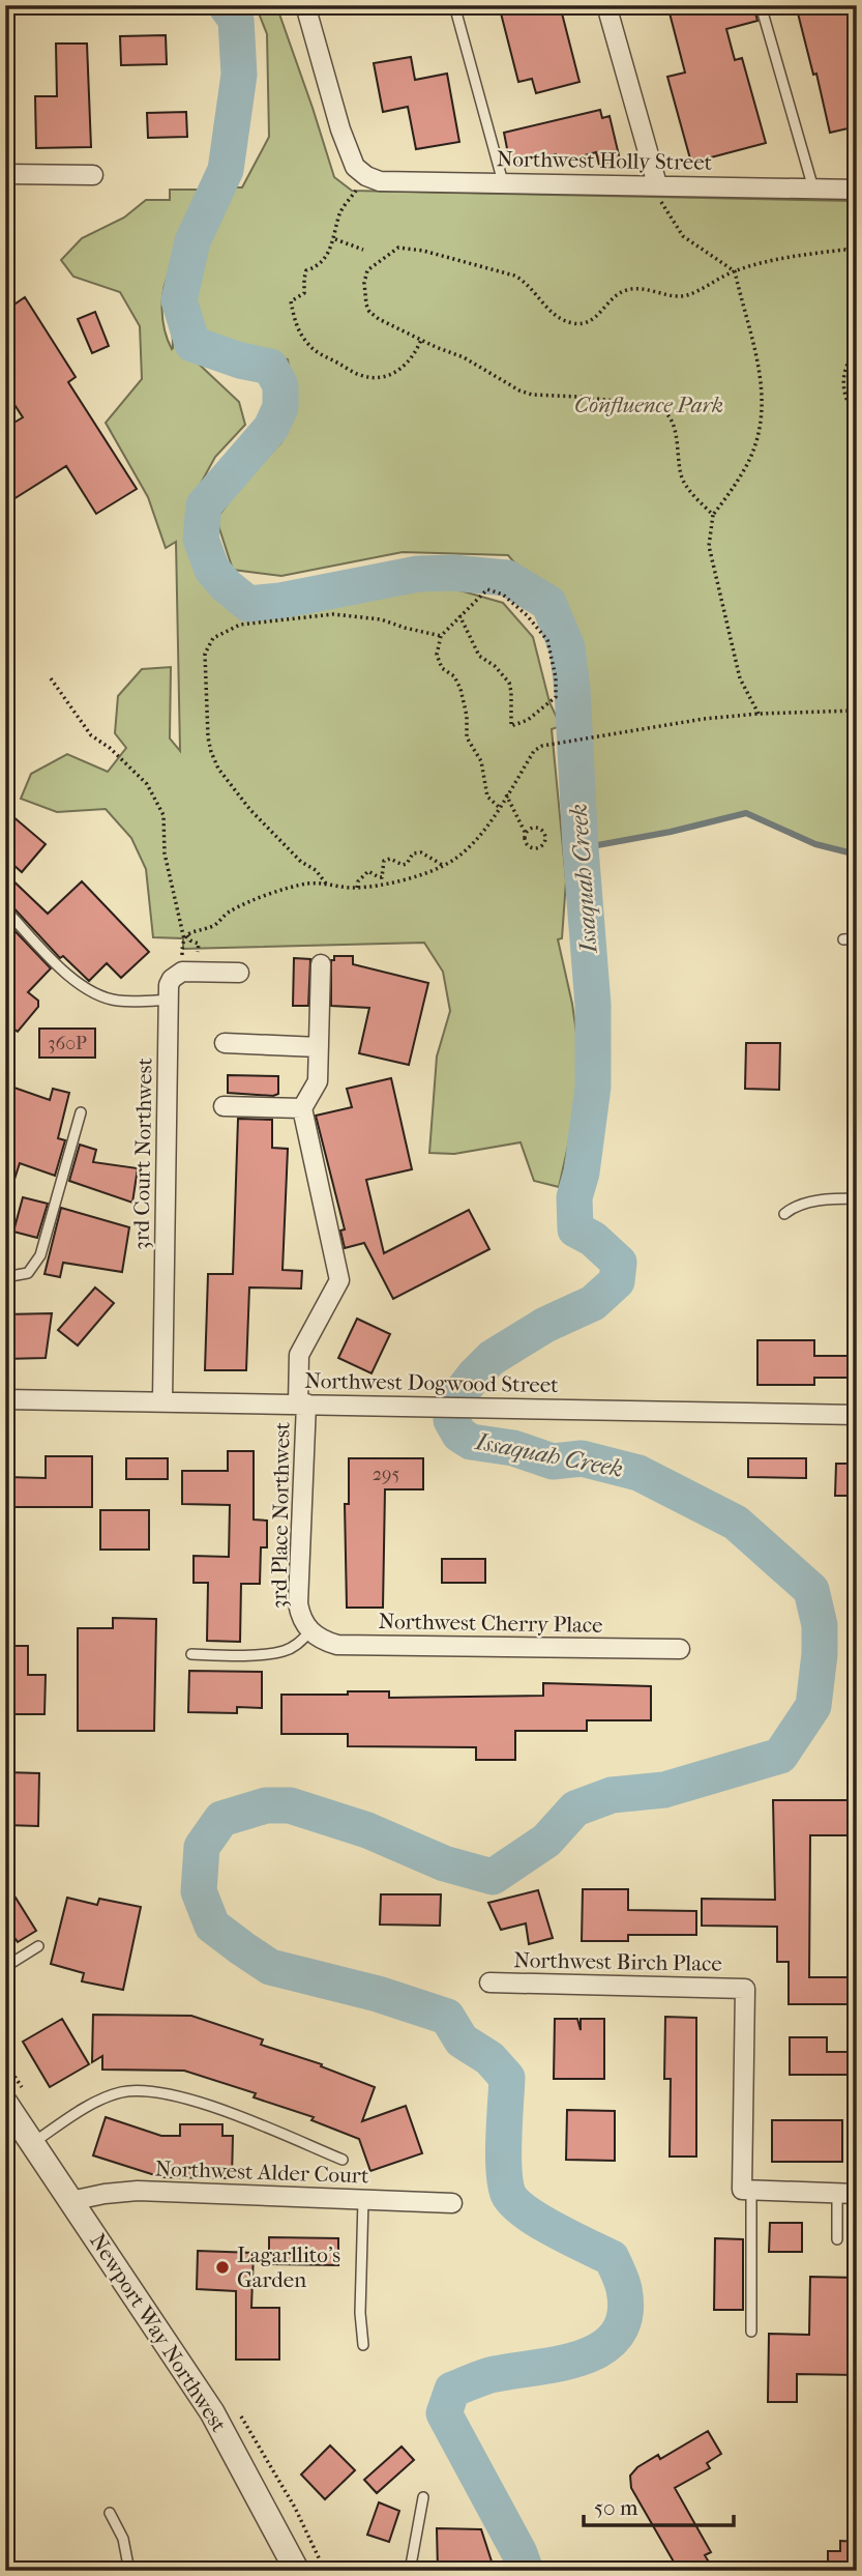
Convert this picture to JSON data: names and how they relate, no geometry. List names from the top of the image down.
{
  "streets": {
    "street": [
      "Northwest Holly Street",
      "3rd Court Northwest",
      "Northwest Dogwood Street",
      "3rd Place Northwest",
      "Northwest Cherry Place",
      "Northwest Birch Place",
      "Northwest Alder Court",
      "Newport Way Northwest"
    ]
  },
  "crossings": [
    ["3rd Court Northwest", "Northwest Dogwood Street"],
    ["Northwest Dogwood Street", "3rd Place Northwest"],
    ["3rd Place Northwest", "Northwest Cherry Place"],
    ["Northwest Alder Court", "Newport Way Northwest"]
  ],
  "water": ["Issaquah Creek"],
  "parks": ["Confluence Park"],
  "places": ["Lagarllito's Garden"],
  "house_numbers": ["360P", "295"],
  "scale_bar": "50 m"
}
